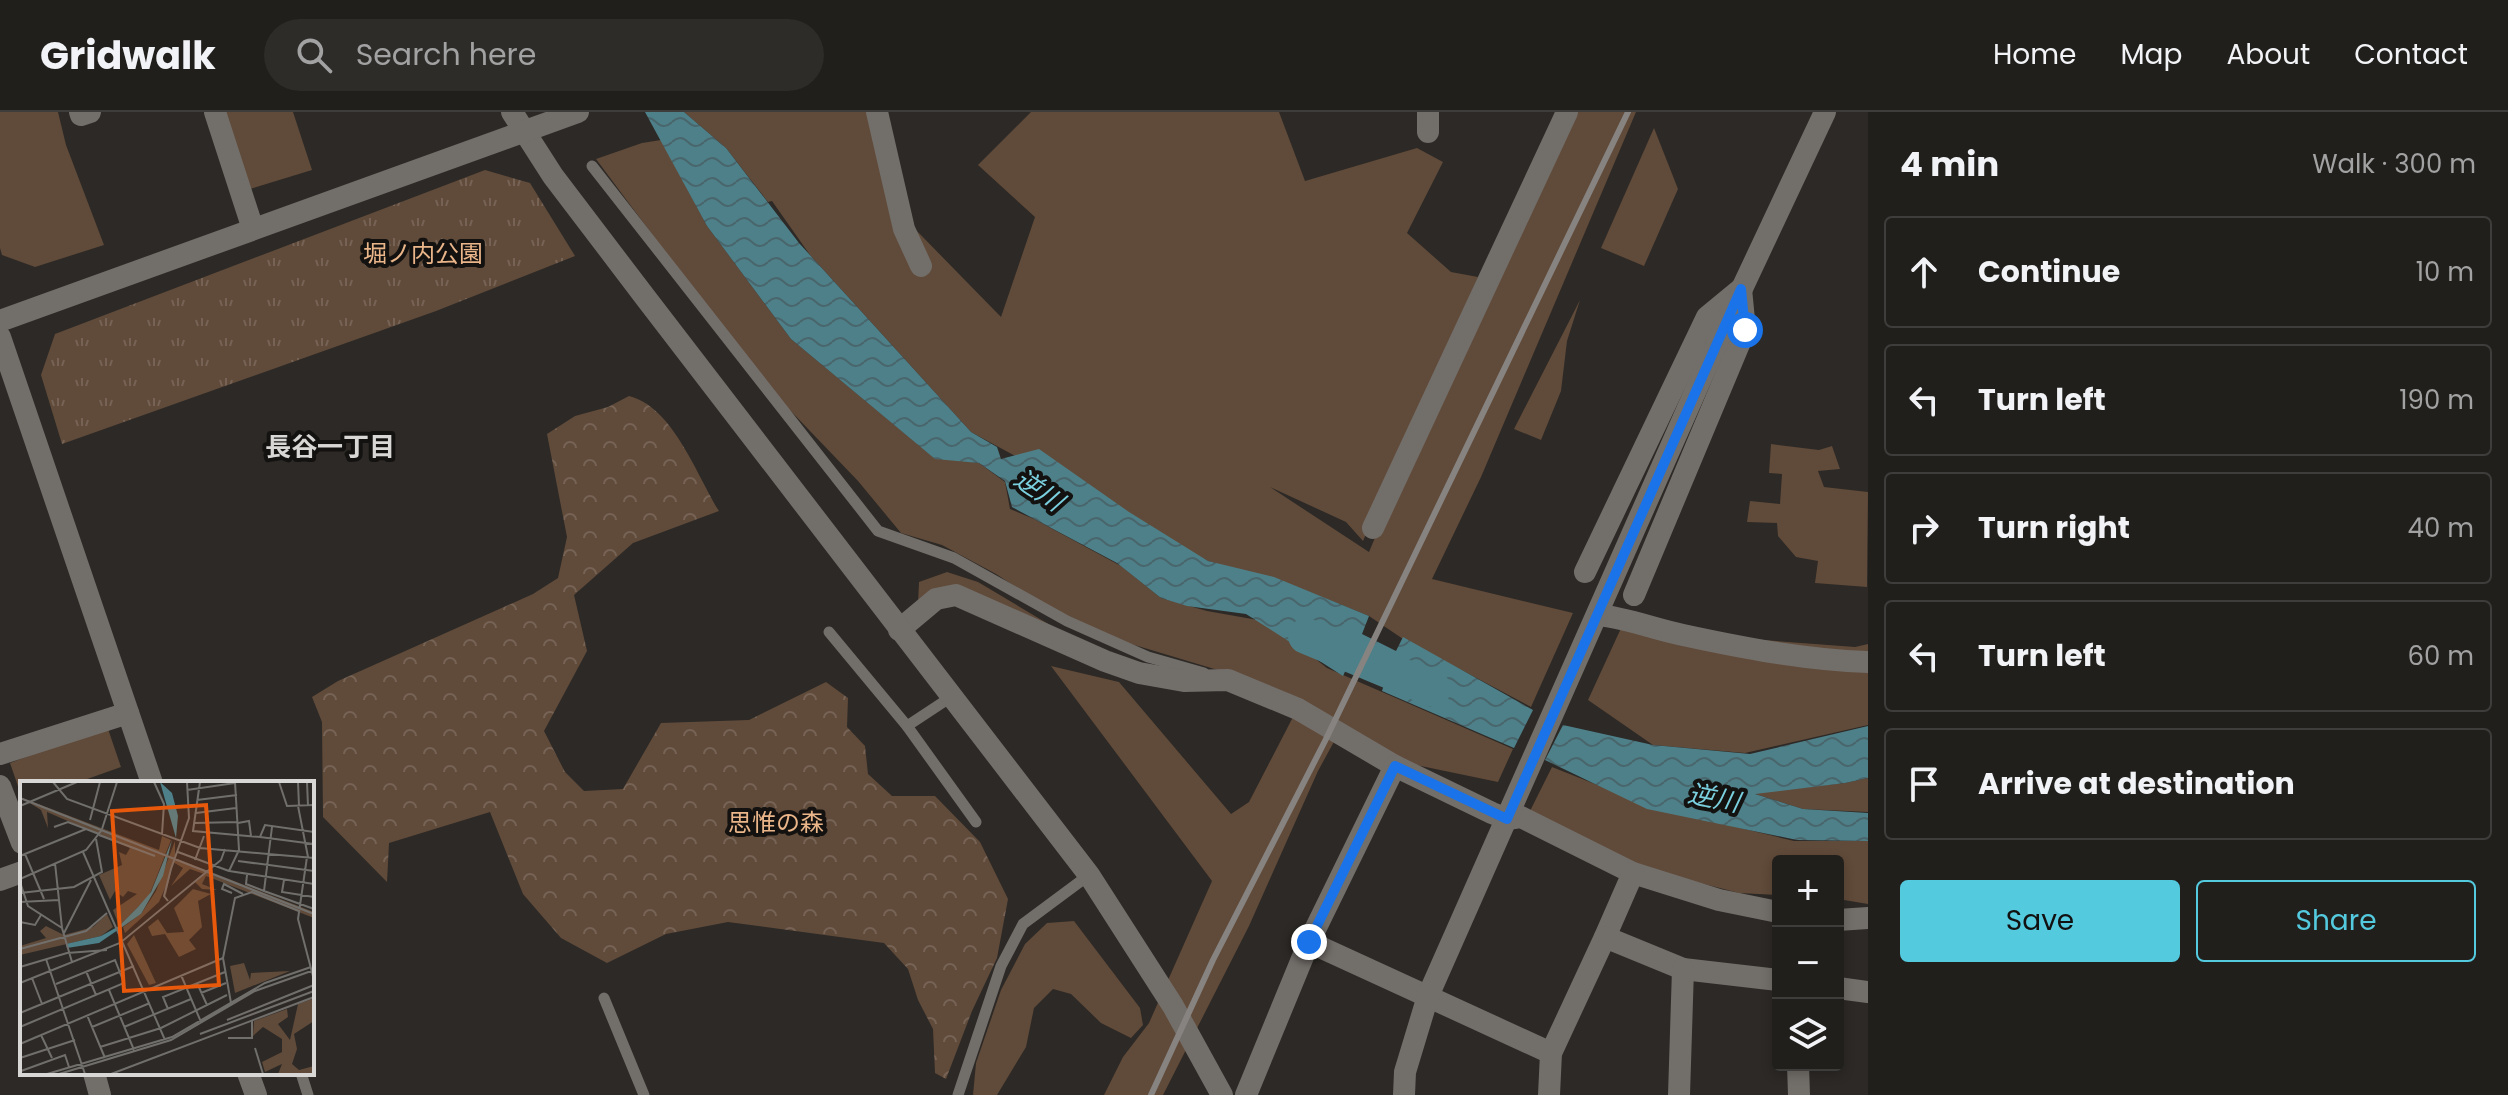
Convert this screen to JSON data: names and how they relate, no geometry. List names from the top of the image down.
{
  "districts": ["長谷一丁目"],
  "water": ["逆川"],
  "parks": ["堀ノ内公園", "思惟の森"],
  "page": {
    "header": "Gridwalk",
    "search": "Search here",
    "nav": [
      "Home",
      "Map",
      "About",
      "Contact"
    ],
    "heading": ["4 min", "Walk · 300 m"],
    "list": [
      ["Continue", "10 m"],
      ["Turn left", "190 m"],
      ["Turn right", "40 m"],
      ["Turn left", "60 m"],
      "Arrive at destination"
    ],
    "map_buttons": ["+", "−"],
    "buttons": ["Save", "Share"]
  }
}
